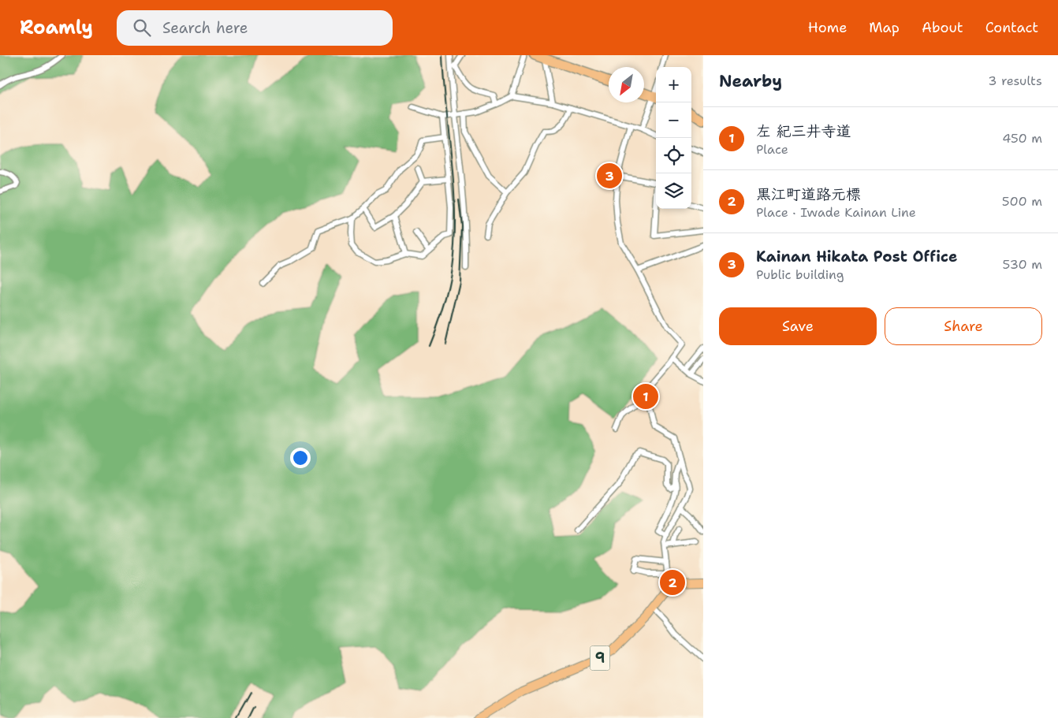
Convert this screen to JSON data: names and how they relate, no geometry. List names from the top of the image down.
{
  "streets": {
    "main road": ["9"]
  },
  "north": "bottom left",
  "page": {
    "header": "Roamly",
    "search": "Search here",
    "nav": [
      "Home",
      "Map",
      "About",
      "Contact"
    ],
    "heading": ["Nearby", "3 results"],
    "map_buttons": ["+", "−"],
    "list": [
      {
        "mark": "1",
        "name": "左 紀三井寺道",
        "note": "Place",
        "value": "450 m"
      },
      {
        "mark": "2",
        "name": "黒江町道路元標",
        "note": "Place · Iwade Kainan Line",
        "value": "500 m"
      },
      {
        "mark": "3",
        "name": "Kainan Hikata Post Office",
        "note": "Public building",
        "value": "530 m"
      }
    ],
    "pins": ["3", "1", "2"],
    "buttons": ["Save", "Share"]
  }
}
